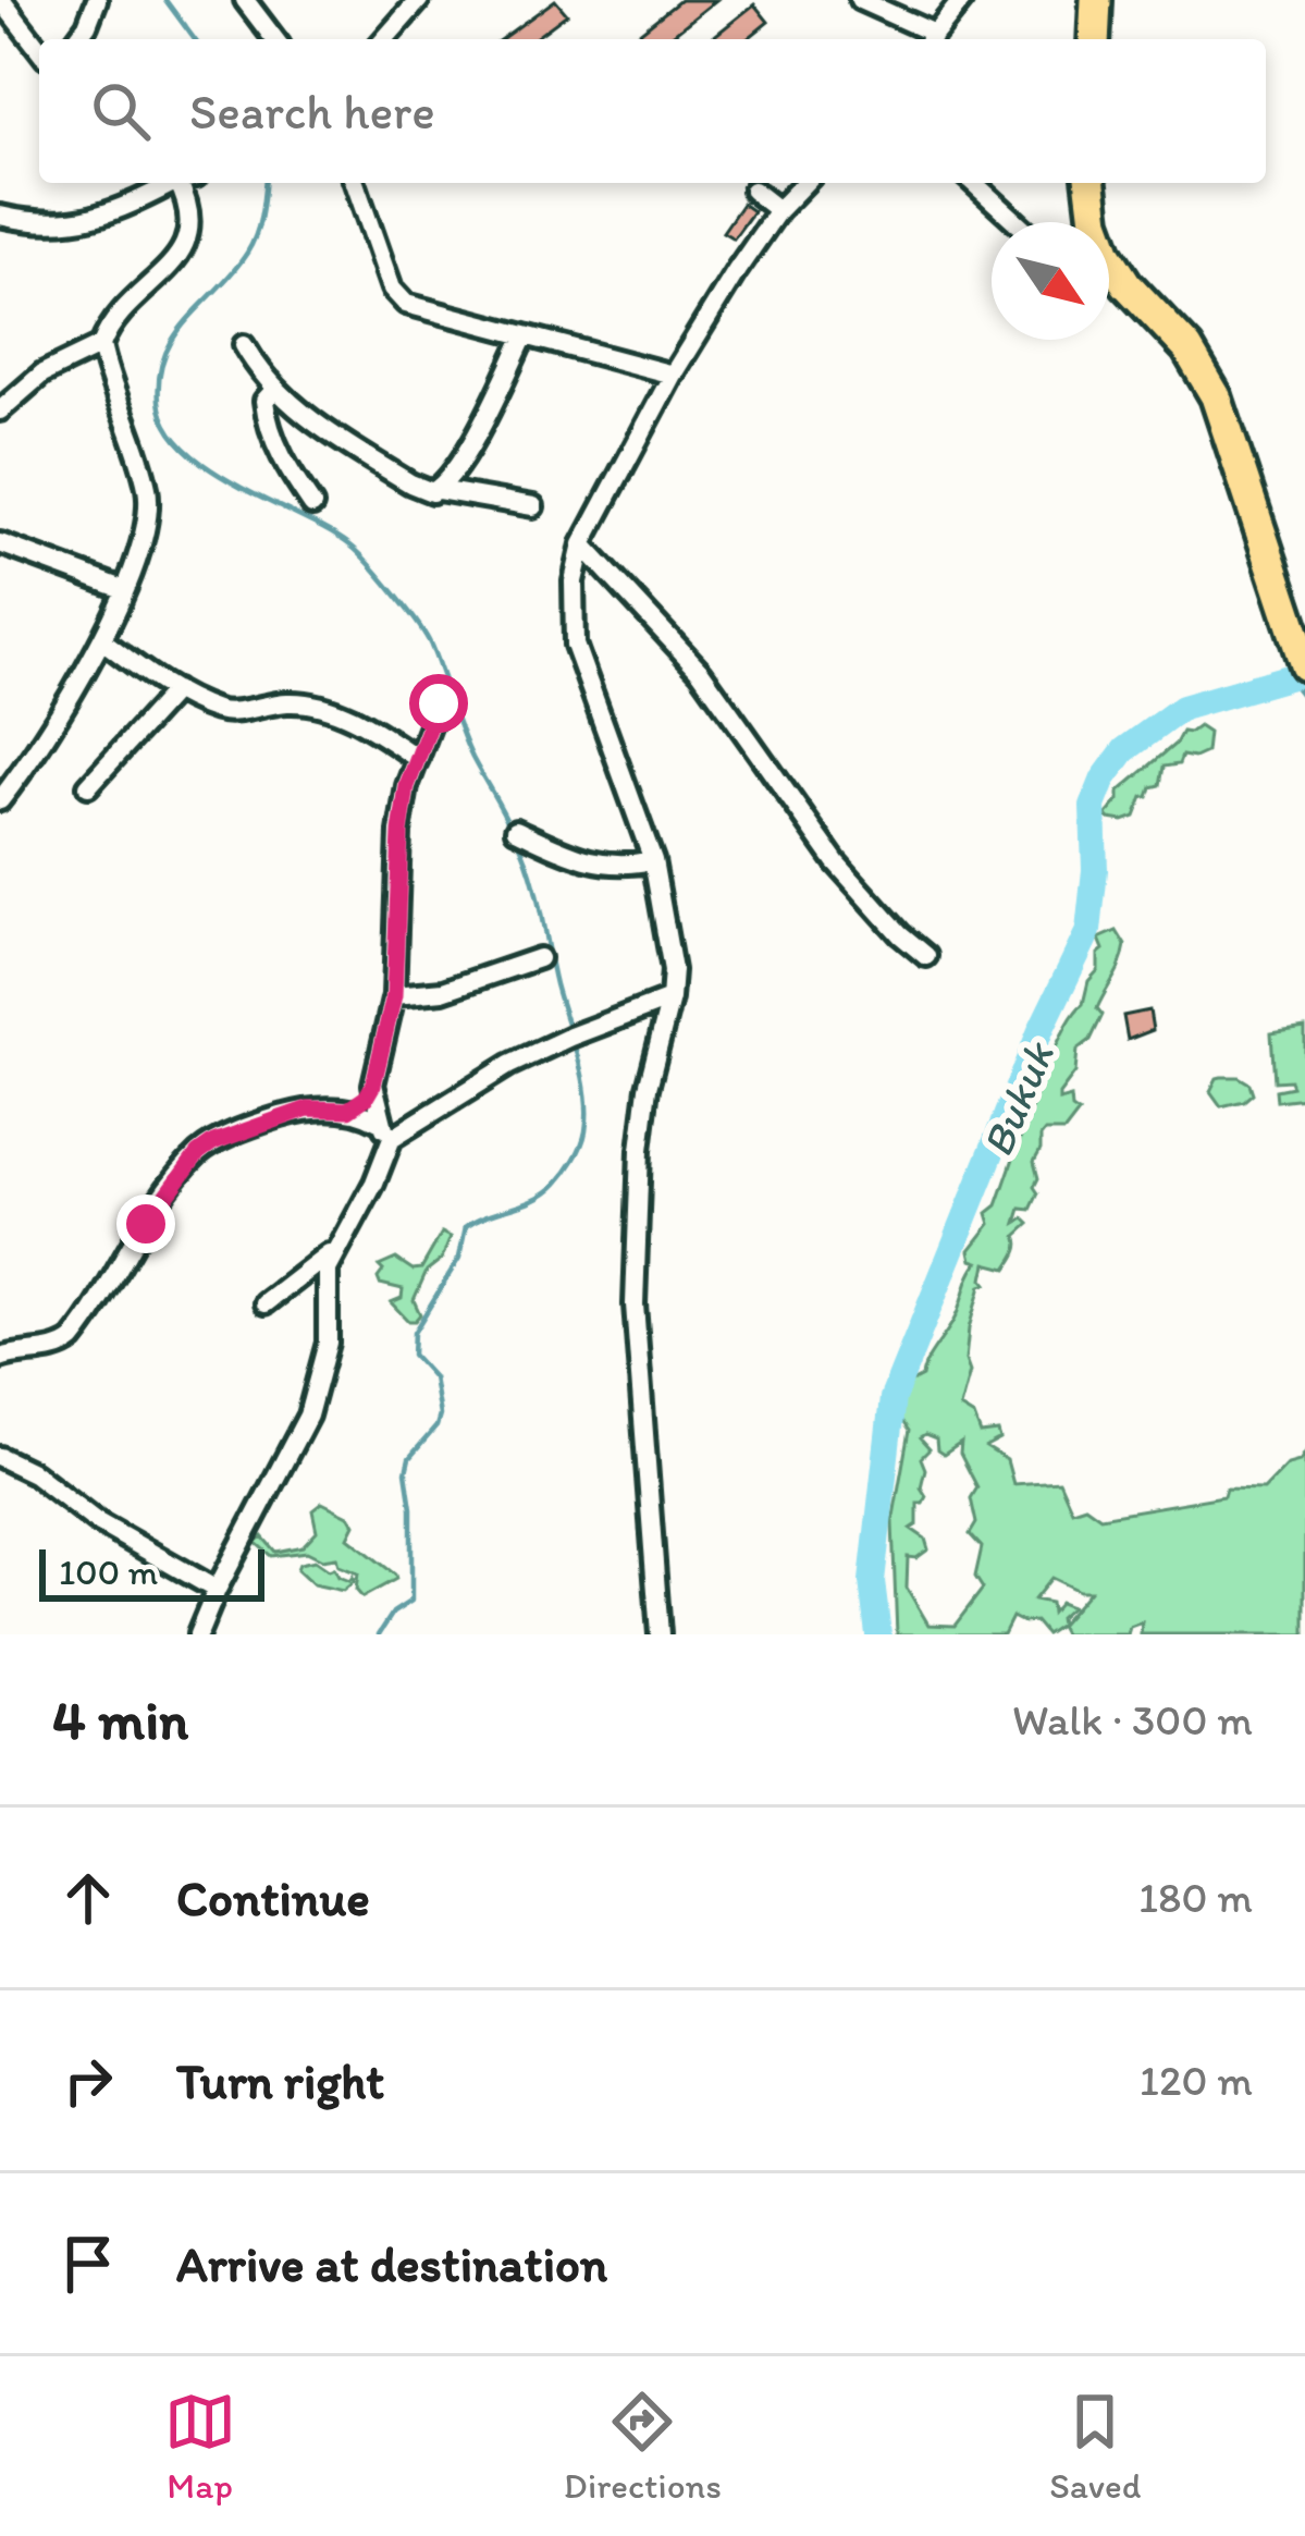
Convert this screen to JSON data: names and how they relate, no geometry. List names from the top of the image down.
{
  "water": ["Bukuk"],
  "scale_bar": "100 m",
  "north": "bottom right",
  "page": {
    "search": "Search here",
    "scale": "100 m",
    "heading": ["4 min", "Walk · 300 m"],
    "list": [
      ["Continue", "180 m"],
      ["Turn right", "120 m"],
      "Arrive at destination"
    ],
    "nav": ["Map", "Directions", "Saved"]
  }
}
